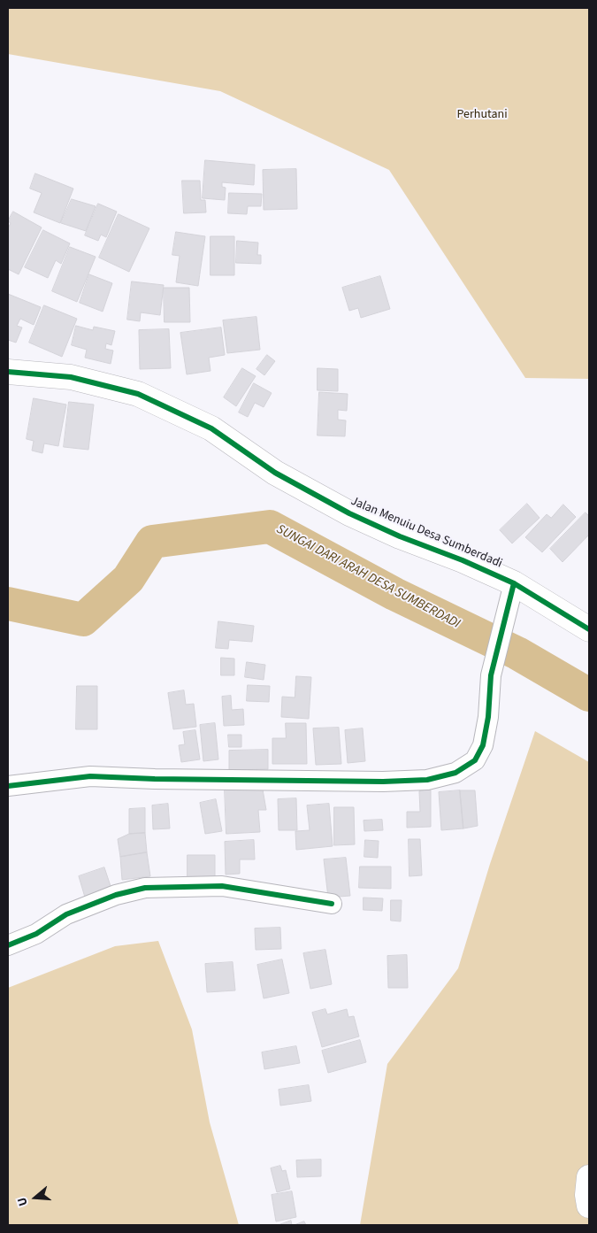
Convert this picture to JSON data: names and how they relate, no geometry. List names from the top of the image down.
{
  "streets": {
    "street": ["Jalan Menuiu Desa Sumberdadi"]
  },
  "water": ["SUNGAI DARI ARAH DESA SUMBERDADI"],
  "parks": ["Perhutani"],
  "north": "left"
}
